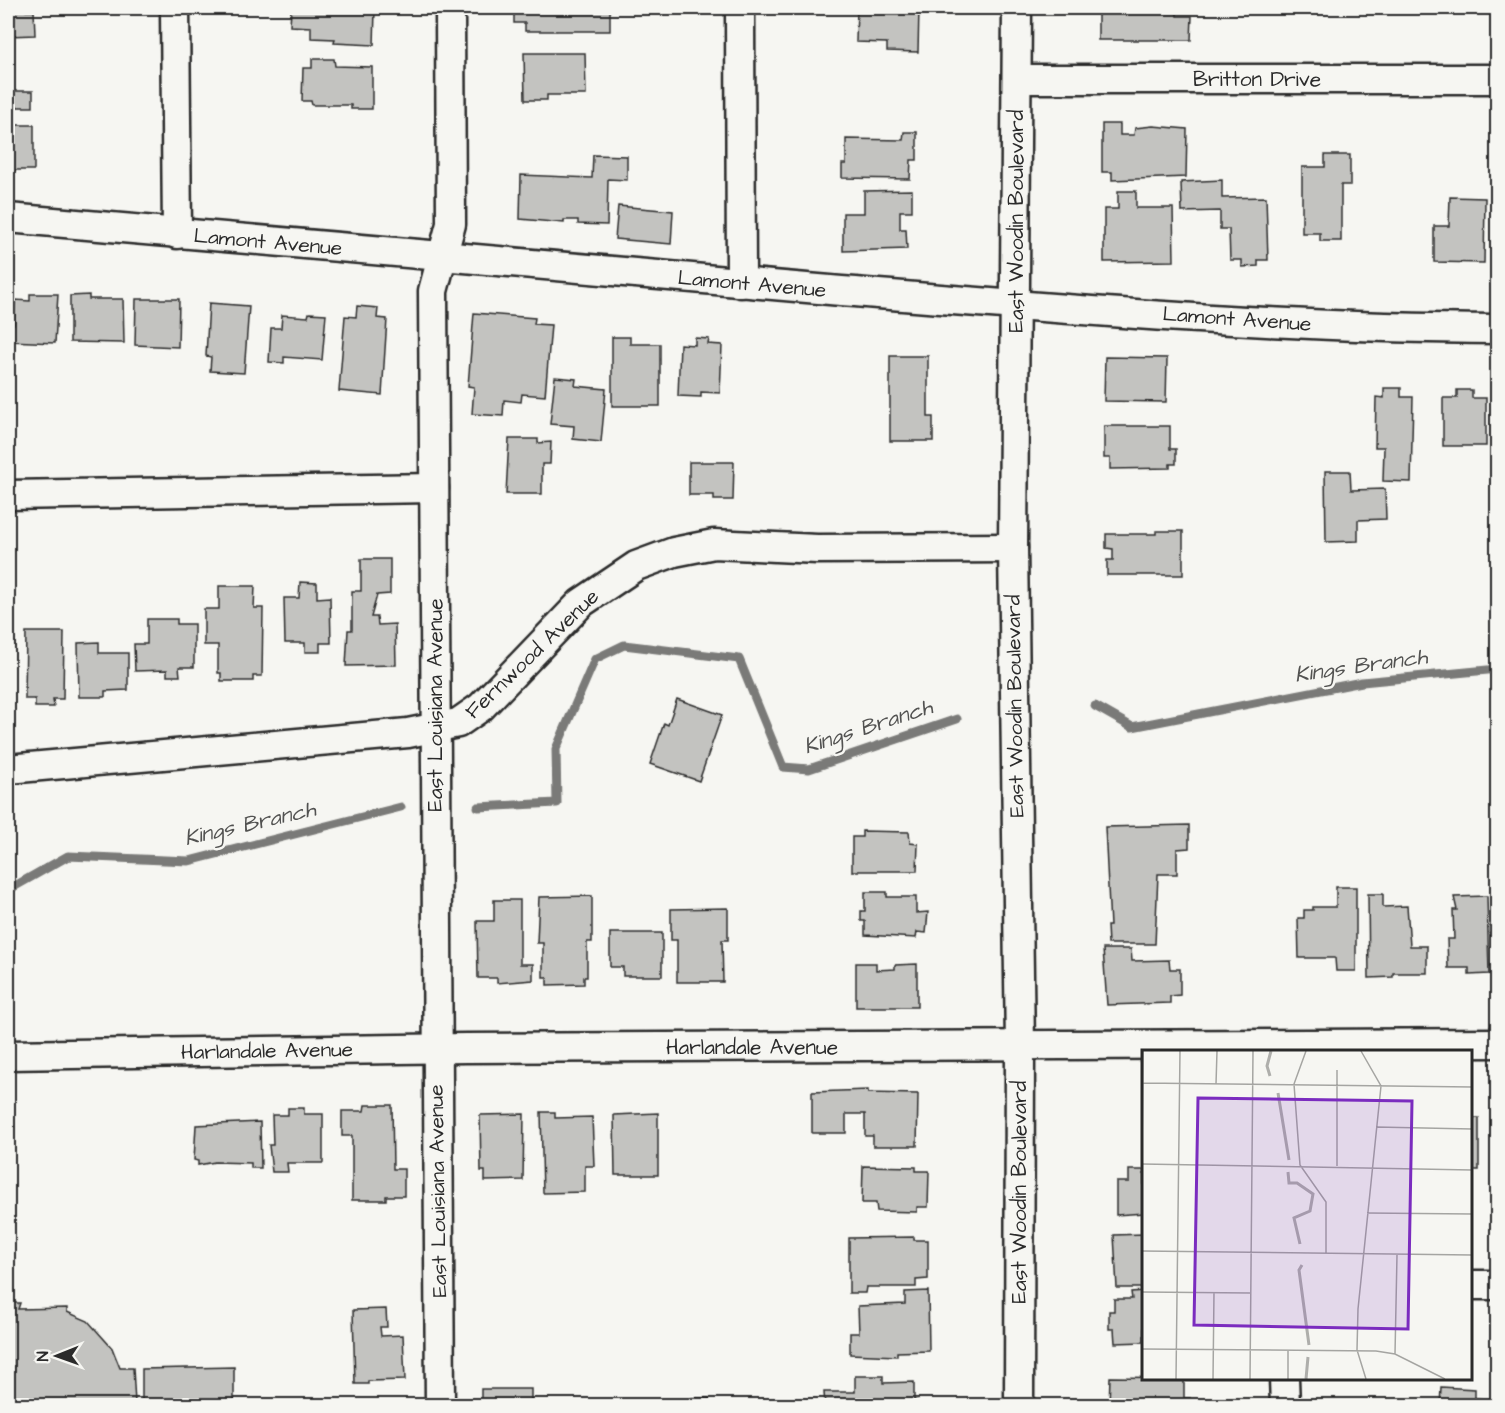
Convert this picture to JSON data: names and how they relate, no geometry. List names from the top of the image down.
{
  "streets": {
    "street": [
      "Britton Drive",
      "East Woodin Boulevard",
      "Lamont Avenue",
      "Fernwood Avenue",
      "East Louisiana Avenue",
      "Harlandale Avenue"
    ]
  },
  "crossings": [
    ["Britton Drive", "East Woodin Boulevard"],
    ["East Woodin Boulevard", "Lamont Avenue"],
    ["East Woodin Boulevard", "Fernwood Avenue"],
    ["East Woodin Boulevard", "Harlandale Avenue"],
    ["Lamont Avenue", "East Louisiana Avenue"],
    ["Fernwood Avenue", "East Louisiana Avenue"],
    ["East Louisiana Avenue", "Harlandale Avenue"]
  ],
  "water": ["Kings Branch"],
  "north": "left"
}
